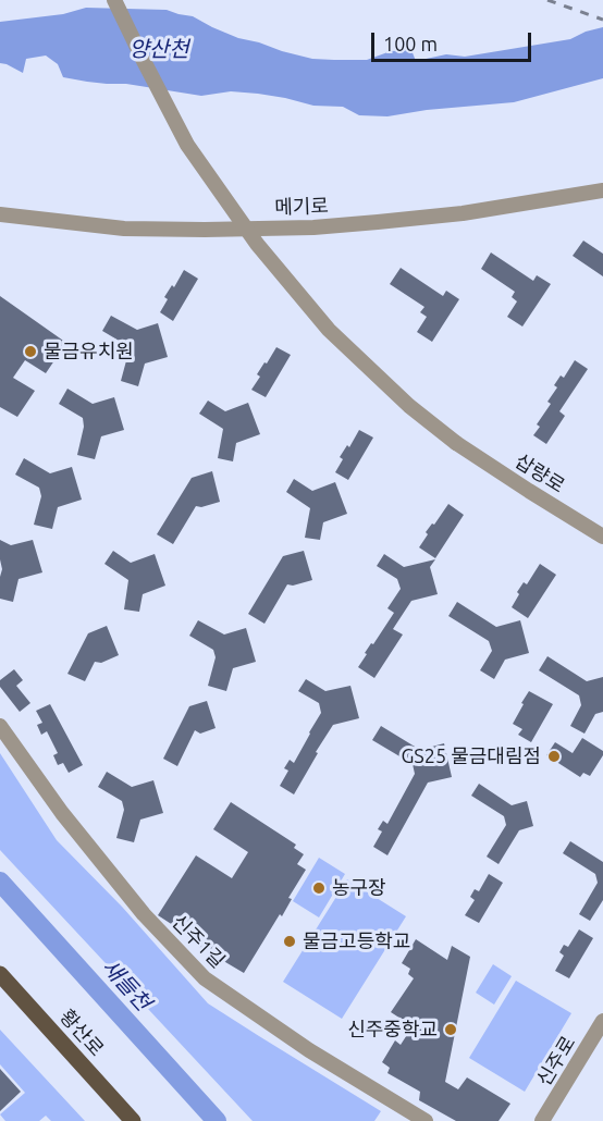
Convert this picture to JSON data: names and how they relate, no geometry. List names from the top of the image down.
{
  "streets": {
    "main road": ["황산로"],
    "street": [
      "메기로",
      "삽량로",
      "신주1길",
      "신주로"
    ]
  },
  "water": ["양산천", "새들천"],
  "places": [
    "물금유치원",
    "GS25 물금대림점",
    "농구장",
    "물금고등학교",
    "신주중학교"
  ],
  "scale_bar": "100 m"
}
